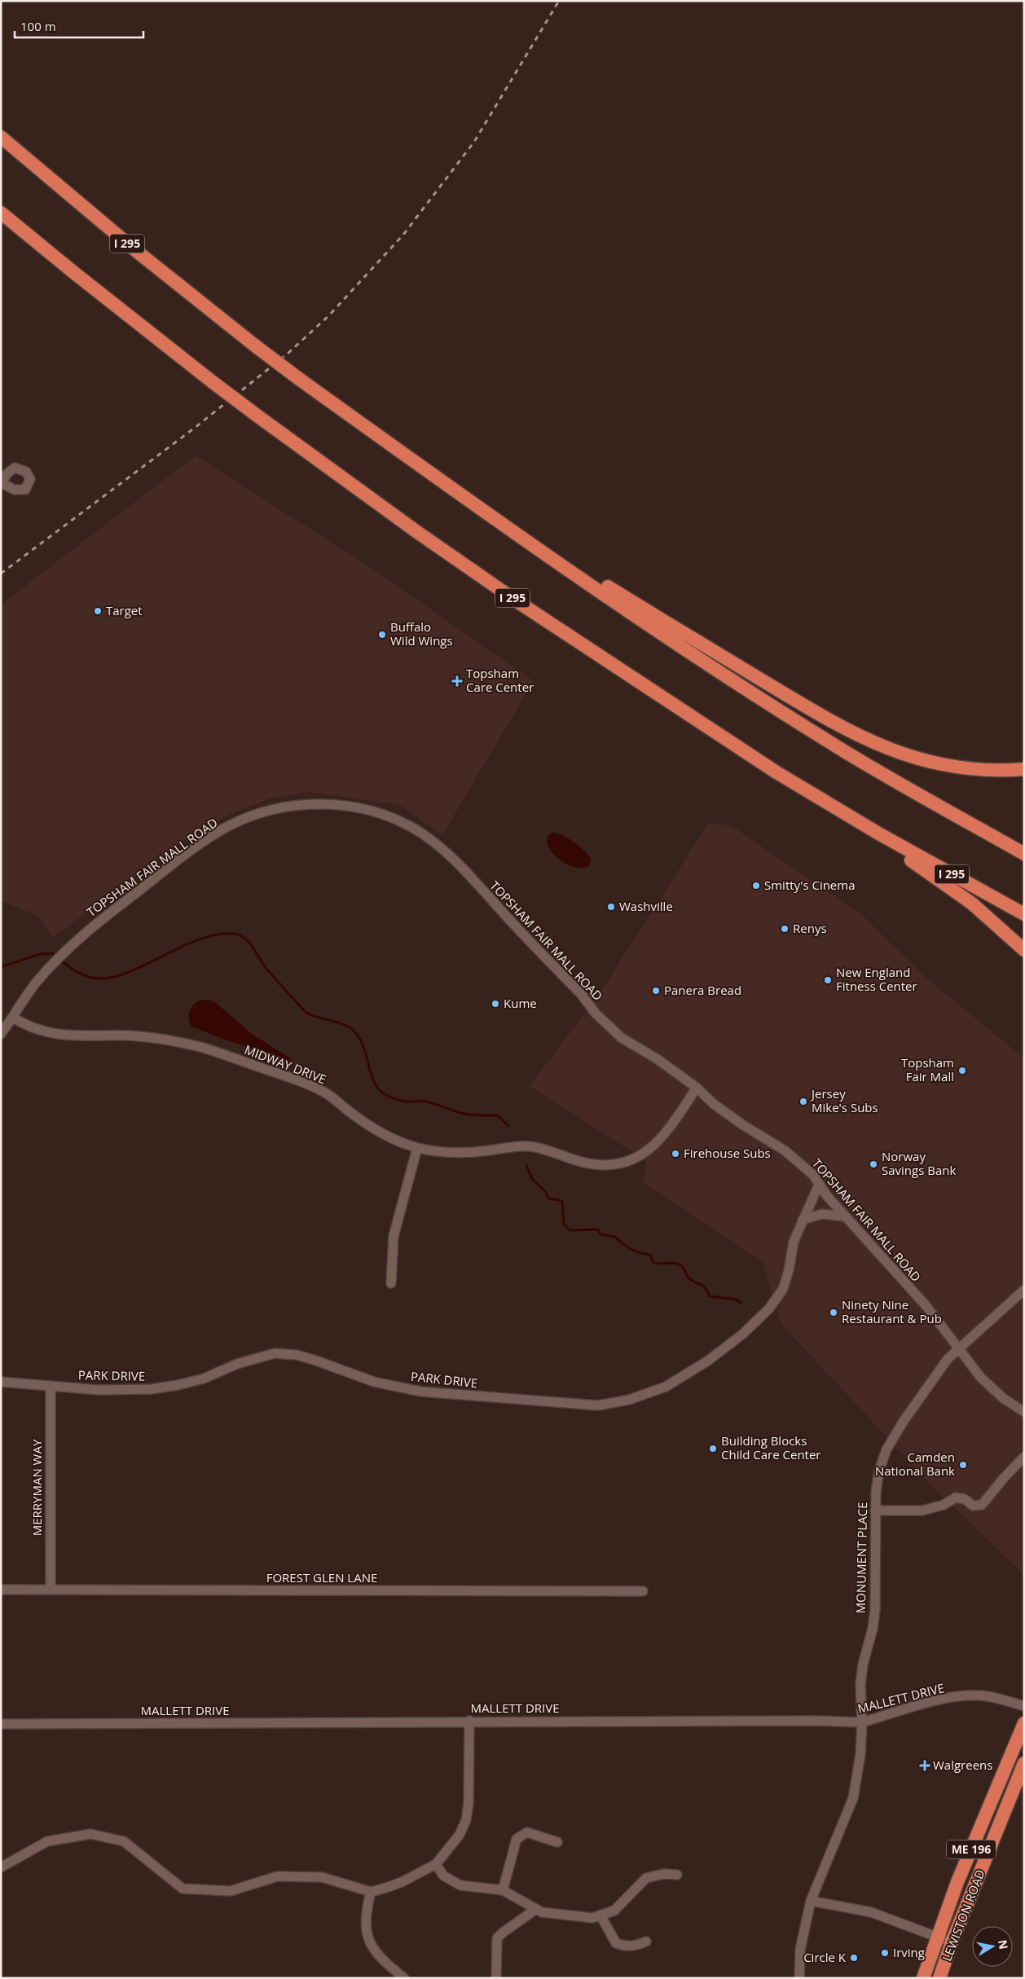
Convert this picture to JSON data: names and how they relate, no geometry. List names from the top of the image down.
{
  "streets": {
    "highway": ["I 295", "ME 196", "LEWISTON ROAD"],
    "street": [
      "TOPSHAM FAIR MALL ROAD",
      "MIDWAY DRIVE",
      "PARK DRIVE",
      "MERRYMAN WAY",
      "MONUMENT PLACE",
      "FOREST GLEN LANE",
      "MALLETT DRIVE"
    ]
  },
  "crossings": [
    ["TOPSHAM FAIR MALL ROAD", "MIDWAY DRIVE"],
    ["TOPSHAM FAIR MALL ROAD", "PARK DRIVE"],
    ["TOPSHAM FAIR MALL ROAD", "MONUMENT PLACE"],
    ["PARK DRIVE", "MERRYMAN WAY"],
    ["MERRYMAN WAY", "FOREST GLEN LANE"],
    ["MONUMENT PLACE", "MALLETT DRIVE"]
  ],
  "places": {
    "other": [
      "Target",
      "Buffalo Wild Wings",
      "Smitty's Cinema",
      "Washville",
      "Renys",
      "New England Fitness Center",
      "Panera Bread",
      "Kume",
      "Topsham Fair Mall",
      "Jersey Mike's Subs",
      "Firehouse Subs",
      "Norway Savings Bank",
      "Ninety Nine Restaurant & Pub",
      "Building Blocks Child Care Center",
      "Camden National Bank",
      "Irving",
      "Circle K"
    ],
    "health": ["Topsham Care Center", "Walgreens"]
  },
  "scale_bar": "100 m",
  "north": "right"
}
